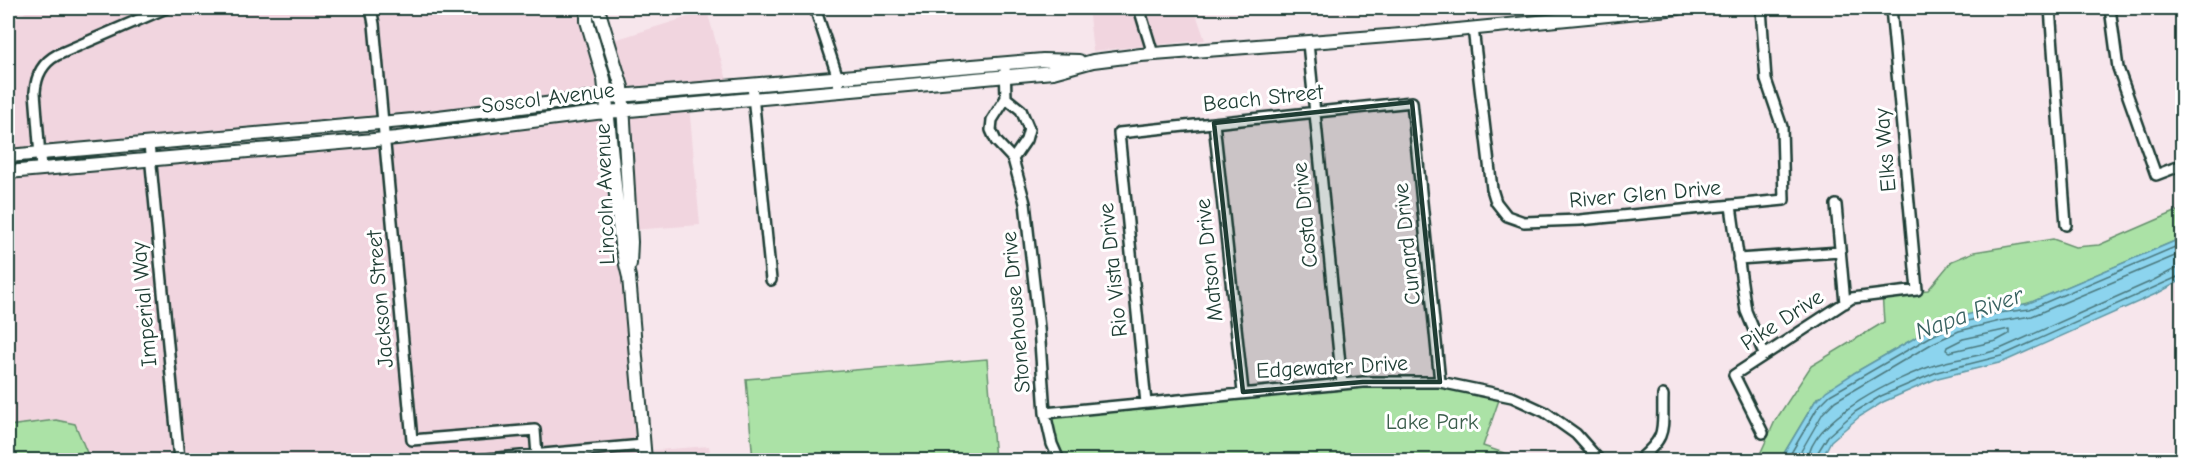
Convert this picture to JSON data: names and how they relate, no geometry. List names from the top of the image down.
{
  "streets": {
    "main road": ["Soscol Avenue", "Lincoln Avenue"],
    "street": [
      "Beach Street",
      "Elks Way",
      "River Glen Drive",
      "Costa Drive",
      "Cunard Drive",
      "Matson Drive",
      "Rio Vista Drive",
      "Jackson Street",
      "Imperial Way",
      "Stonehouse Drive",
      "Pike Drive",
      "Edgewater Drive"
    ]
  },
  "crossings": [
    ["Soscol Avenue", "Lincoln Avenue"],
    ["Soscol Avenue", "River Glen Drive"],
    ["Soscol Avenue", "Costa Drive"],
    ["Soscol Avenue", "Jackson Street"],
    ["Soscol Avenue", "Imperial Way"],
    ["Beach Street", "Costa Drive"],
    ["Beach Street", "Cunard Drive"],
    ["Beach Street", "Matson Drive"],
    ["Beach Street", "Rio Vista Drive"],
    ["Elks Way", "Pike Drive"],
    ["Costa Drive", "Edgewater Drive"],
    ["Cunard Drive", "Edgewater Drive"],
    ["Matson Drive", "Edgewater Drive"],
    ["Rio Vista Drive", "Edgewater Drive"],
    ["Stonehouse Drive", "Edgewater Drive"]
  ],
  "water": ["Napa River"],
  "parks": ["Lake Park"]
}
